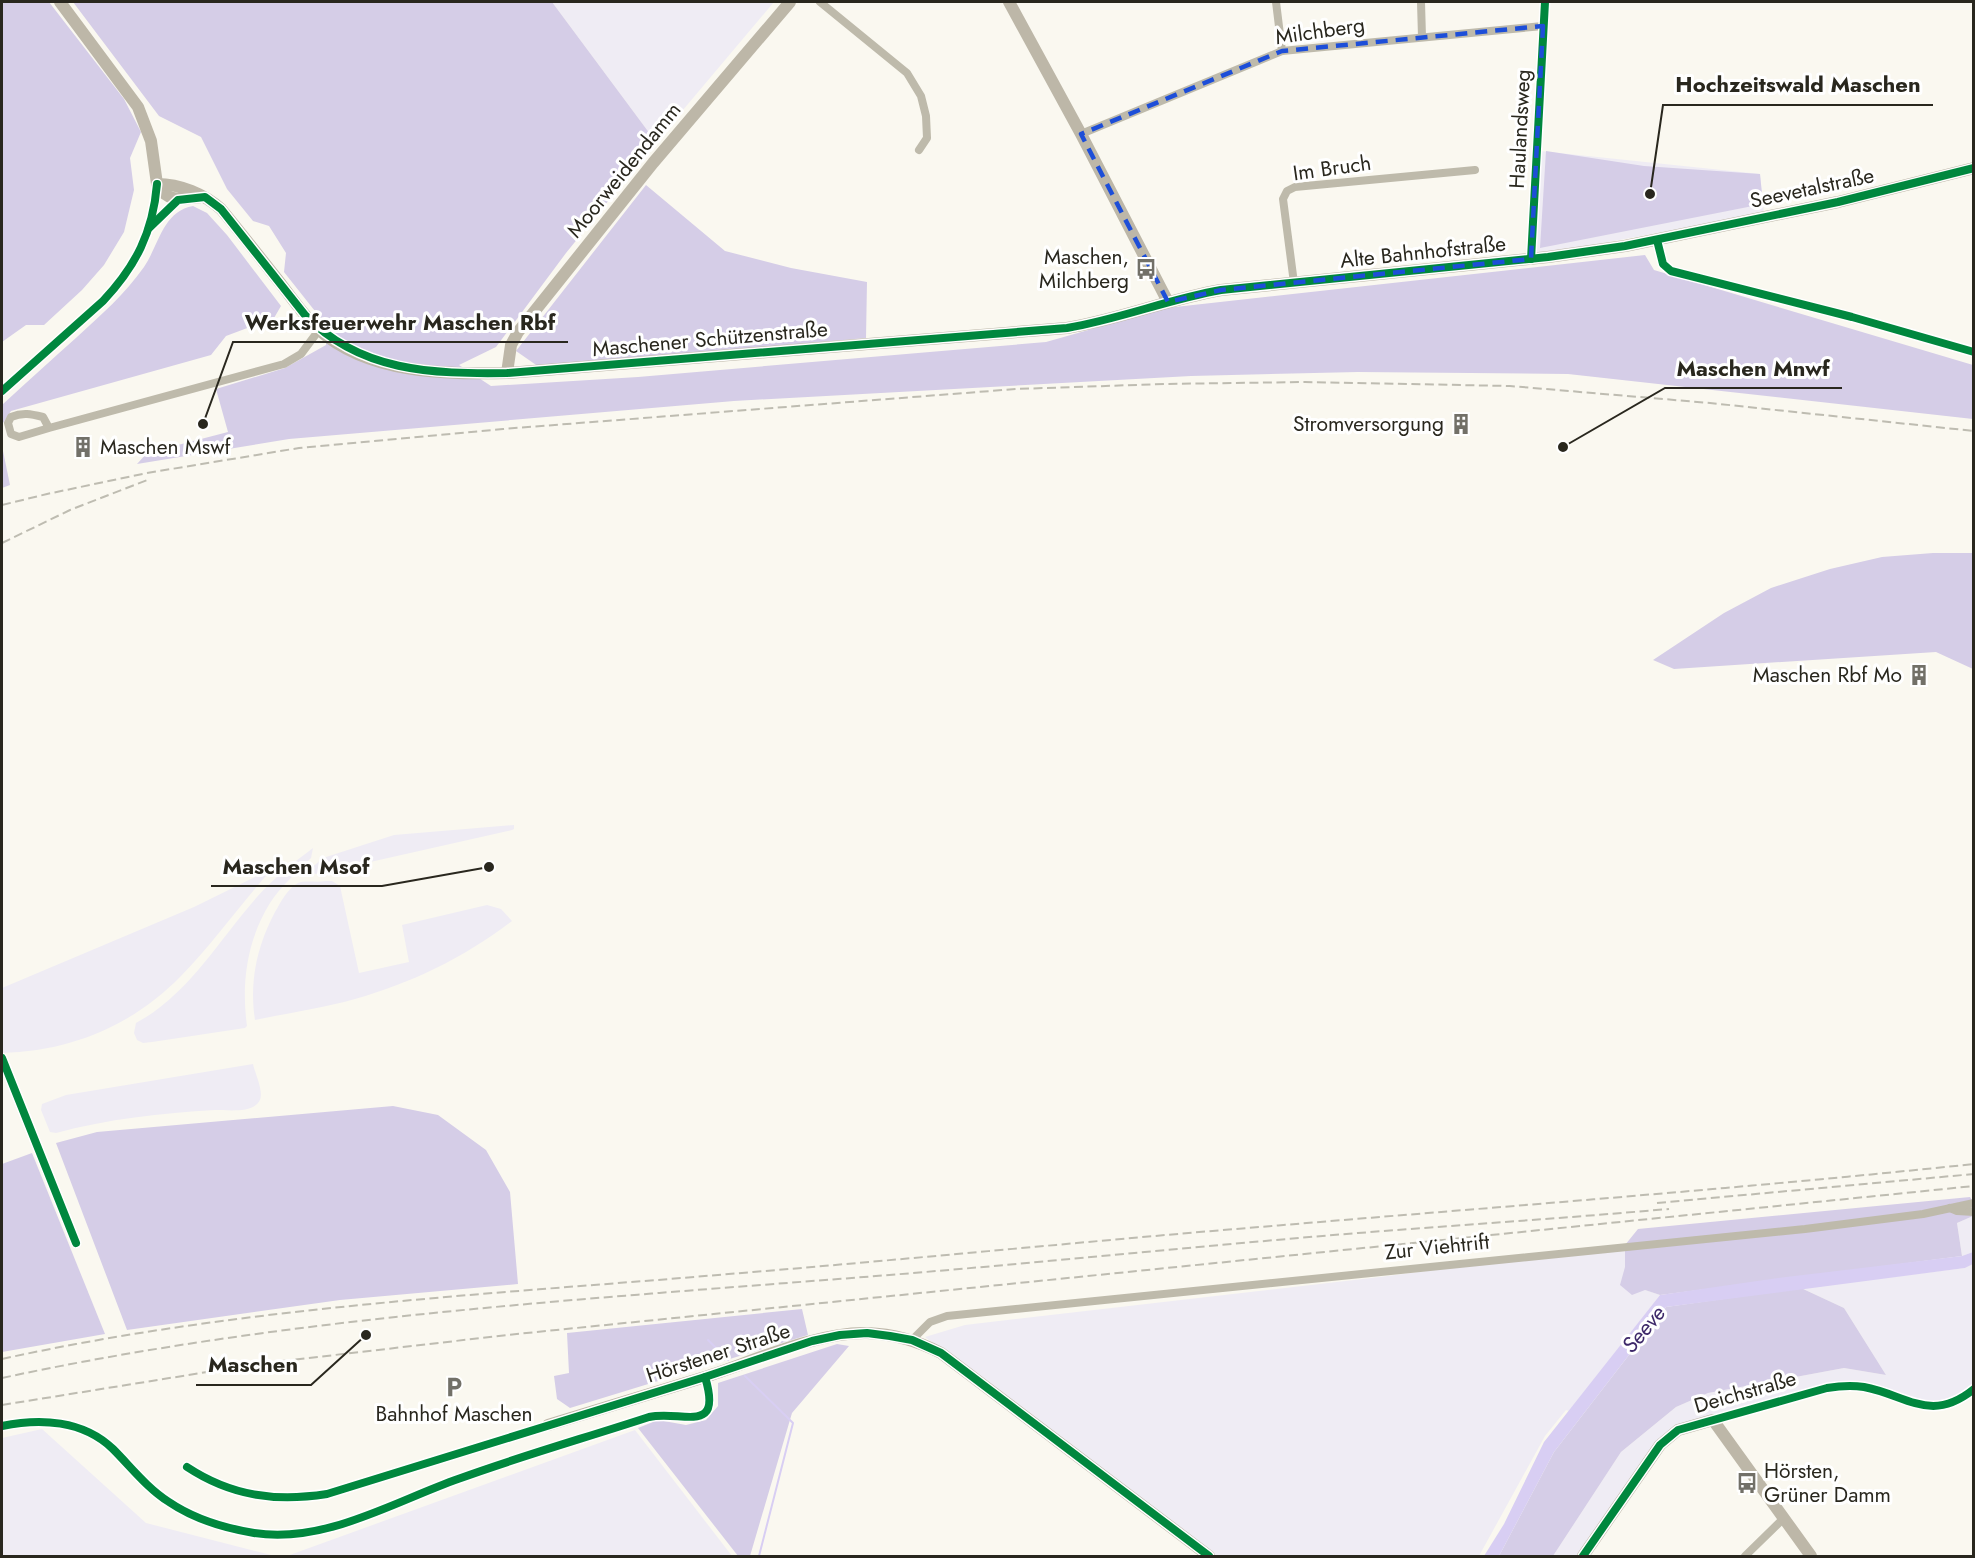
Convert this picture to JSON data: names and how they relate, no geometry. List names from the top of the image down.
{
  "streets": {
    "main road": [
      "Moorweidendamm",
      "Seevetalstraße",
      "Alte Bahnhofstraße",
      "Maschener Schützenstraße",
      "Hörstener Straße",
      "Deichstraße"
    ],
    "street": [
      "Milchberg",
      "Haulandsweg",
      "Im Bruch",
      "Zur Viehtrift"
    ]
  },
  "crossings": [
    ["Milchberg", "Haulandsweg"],
    ["Haulandsweg", "Alte Bahnhofstraße"],
    ["Im Bruch", "Alte Bahnhofstraße"],
    ["Moorweidendamm", "Maschener Schützenstraße"],
    ["Seevetalstraße", "Alte Bahnhofstraße"],
    ["Alte Bahnhofstraße", "Maschener Schützenstraße"],
    ["Zur Viehtrift", "Hörstener Straße"]
  ],
  "water": ["Seeve"],
  "places": {
    "other": [
      "Hochzeitswald Maschen",
      "Werksfeuerwehr Maschen Rbf",
      "Maschen Mnwf",
      "Maschen Msof",
      "Maschen"
    ],
    "bus stop": ["Maschen, Milchberg", "Hörsten, Grüner Damm"],
    "building": ["Stromversorgung", "Maschen Mswf", "Maschen Rbf Mo"],
    "parking": ["Bahnhof Maschen"]
  }
}
